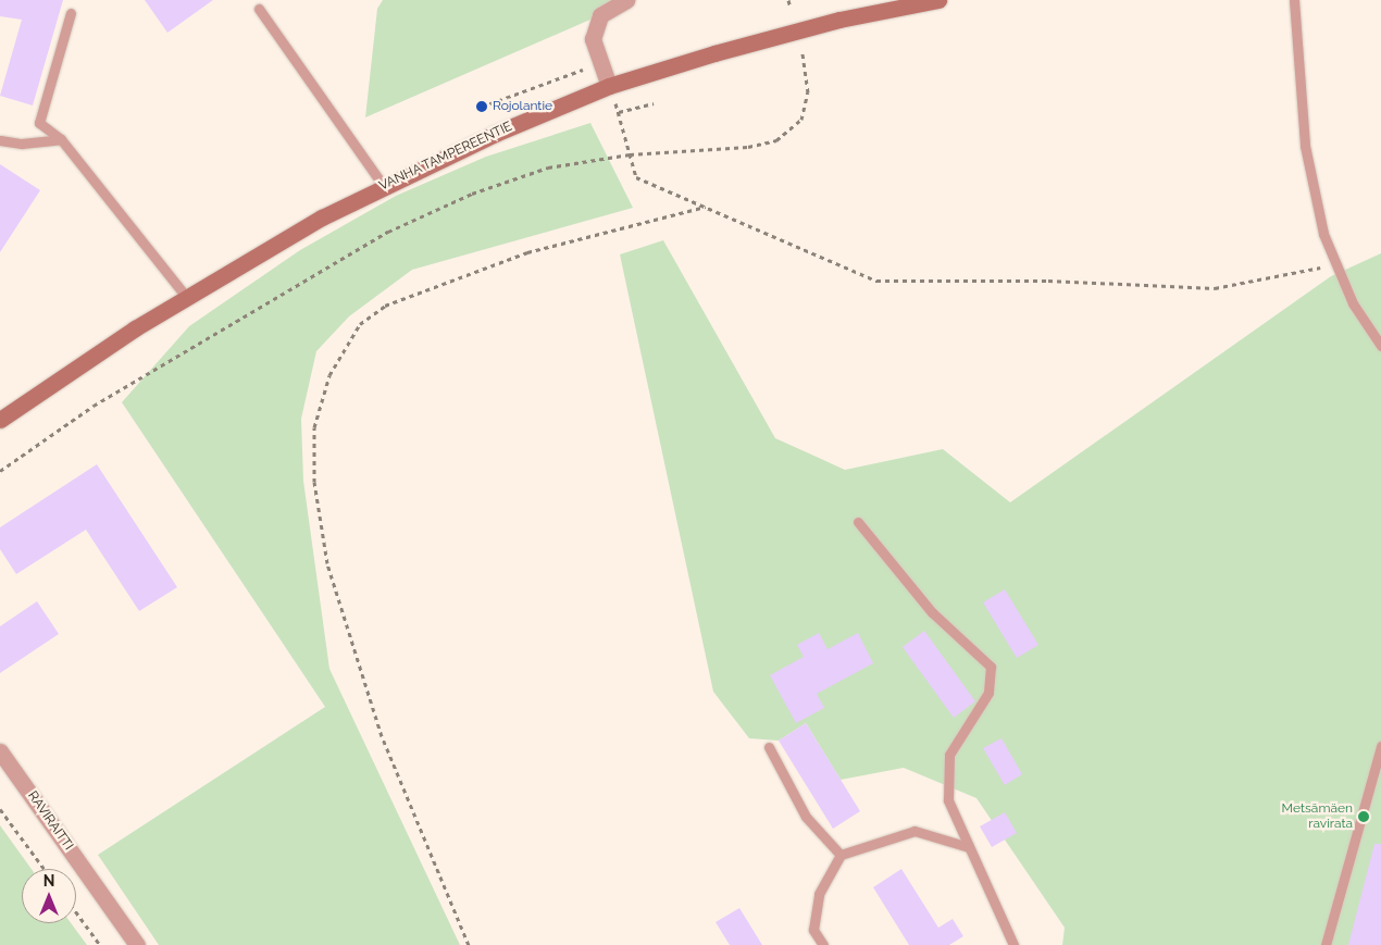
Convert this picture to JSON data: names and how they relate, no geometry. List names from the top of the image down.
{
  "streets": {
    "main road": ["VANHA TAMPEREENTIE"],
    "street": ["RAVIRAITTI"]
  },
  "places": ["Rojolantie", "Metsämäen ravirata"],
  "north": "top"
}
